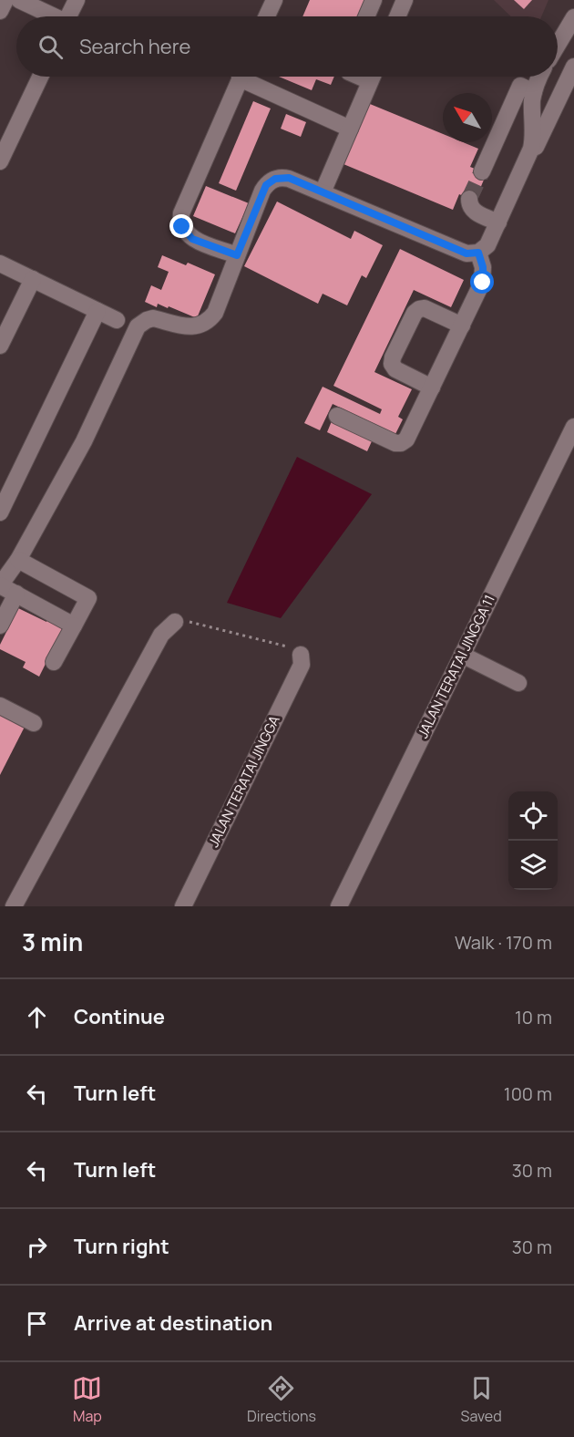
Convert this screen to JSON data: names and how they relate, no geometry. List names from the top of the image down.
{
  "streets": {
    "street": ["JALAN TERATAI JINGGA 11", "JALAN TERATAI JINGGA"]
  },
  "north": "top left",
  "page": {
    "search": "Search here",
    "heading": ["3 min", "Walk · 170 m"],
    "list": [
      ["Continue", "10 m"],
      ["Turn left", "100 m"],
      ["Turn left", "30 m"],
      ["Turn right", "30 m"],
      "Arrive at destination"
    ],
    "nav": ["Map", "Directions", "Saved"]
  }
}
